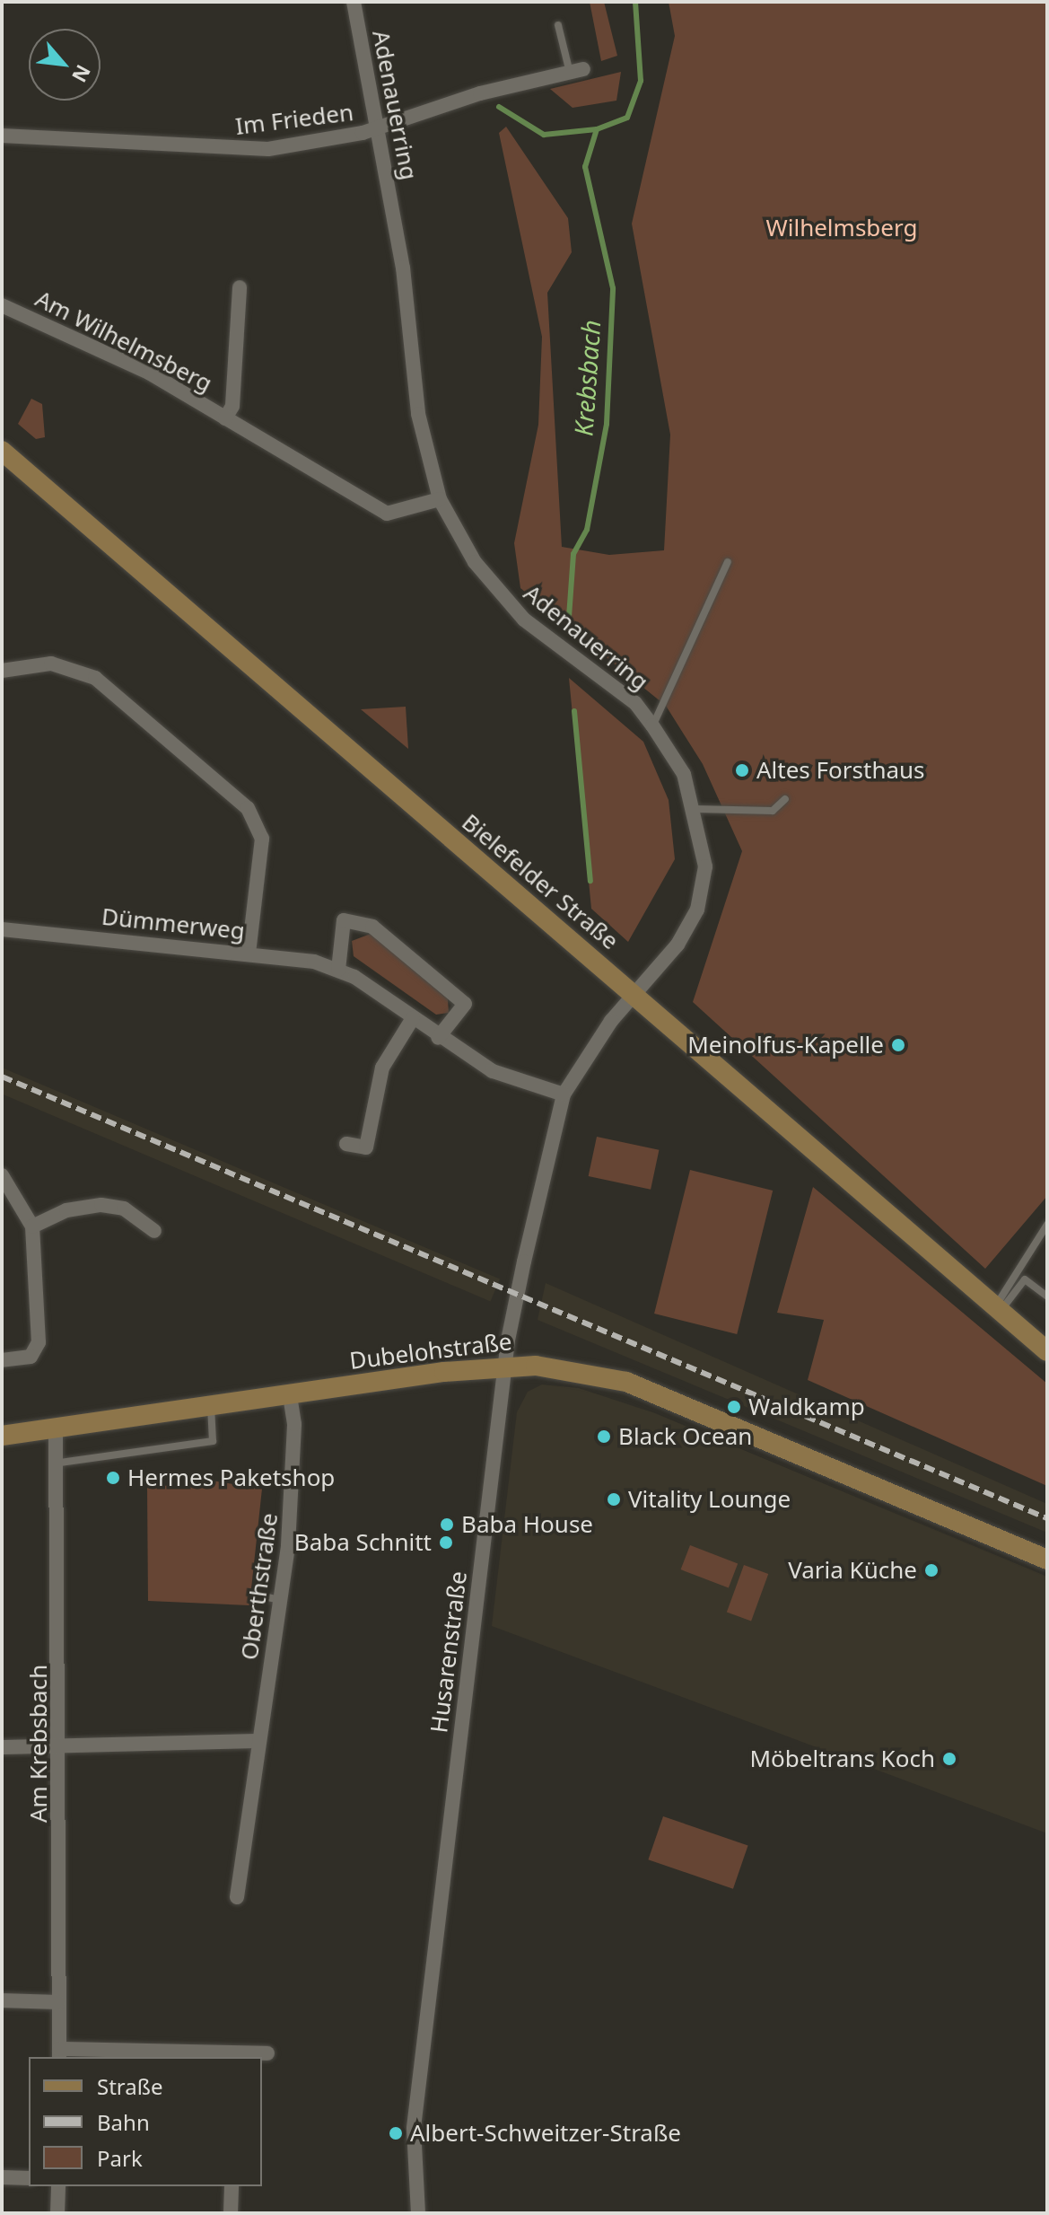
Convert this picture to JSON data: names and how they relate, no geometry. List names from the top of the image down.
{
  "streets": {
    "main road": ["Bielefelder Straße", "Dubelohstraße"],
    "street": [
      "Adenauerring",
      "Im Frieden",
      "Am Wilhelmsberg",
      "Dümmerweg",
      "Oberthstraße",
      "Husarenstraße",
      "Am Krebsbach"
    ]
  },
  "crossings": [
    ["Adenauerring", "Im Frieden"],
    ["Adenauerring", "Am Wilhelmsberg"],
    ["Adenauerring", "Bielefelder Straße"],
    ["Adenauerring", "Husarenstraße"],
    ["Bielefelder Straße", "Husarenstraße"],
    ["Dümmerweg", "Husarenstraße"],
    ["Dubelohstraße", "Oberthstraße"],
    ["Dubelohstraße", "Husarenstraße"],
    ["Dubelohstraße", "Am Krebsbach"]
  ],
  "water": ["Krebsbach"],
  "parks": ["Wilhelmsberg"],
  "places": [
    "Altes Forsthaus",
    "Meinolfus-Kapelle",
    "Waldkamp",
    "Black Ocean",
    "Hermes Paketshop",
    "Vitality Lounge",
    "Baba House",
    "Baba Schnitt",
    "Varia Küche",
    "Möbeltrans Koch",
    "Albert-Schweitzer-Straße"
  ],
  "legend": ["Straße", "Bahn", "Park"],
  "north": "bottom right"
}
